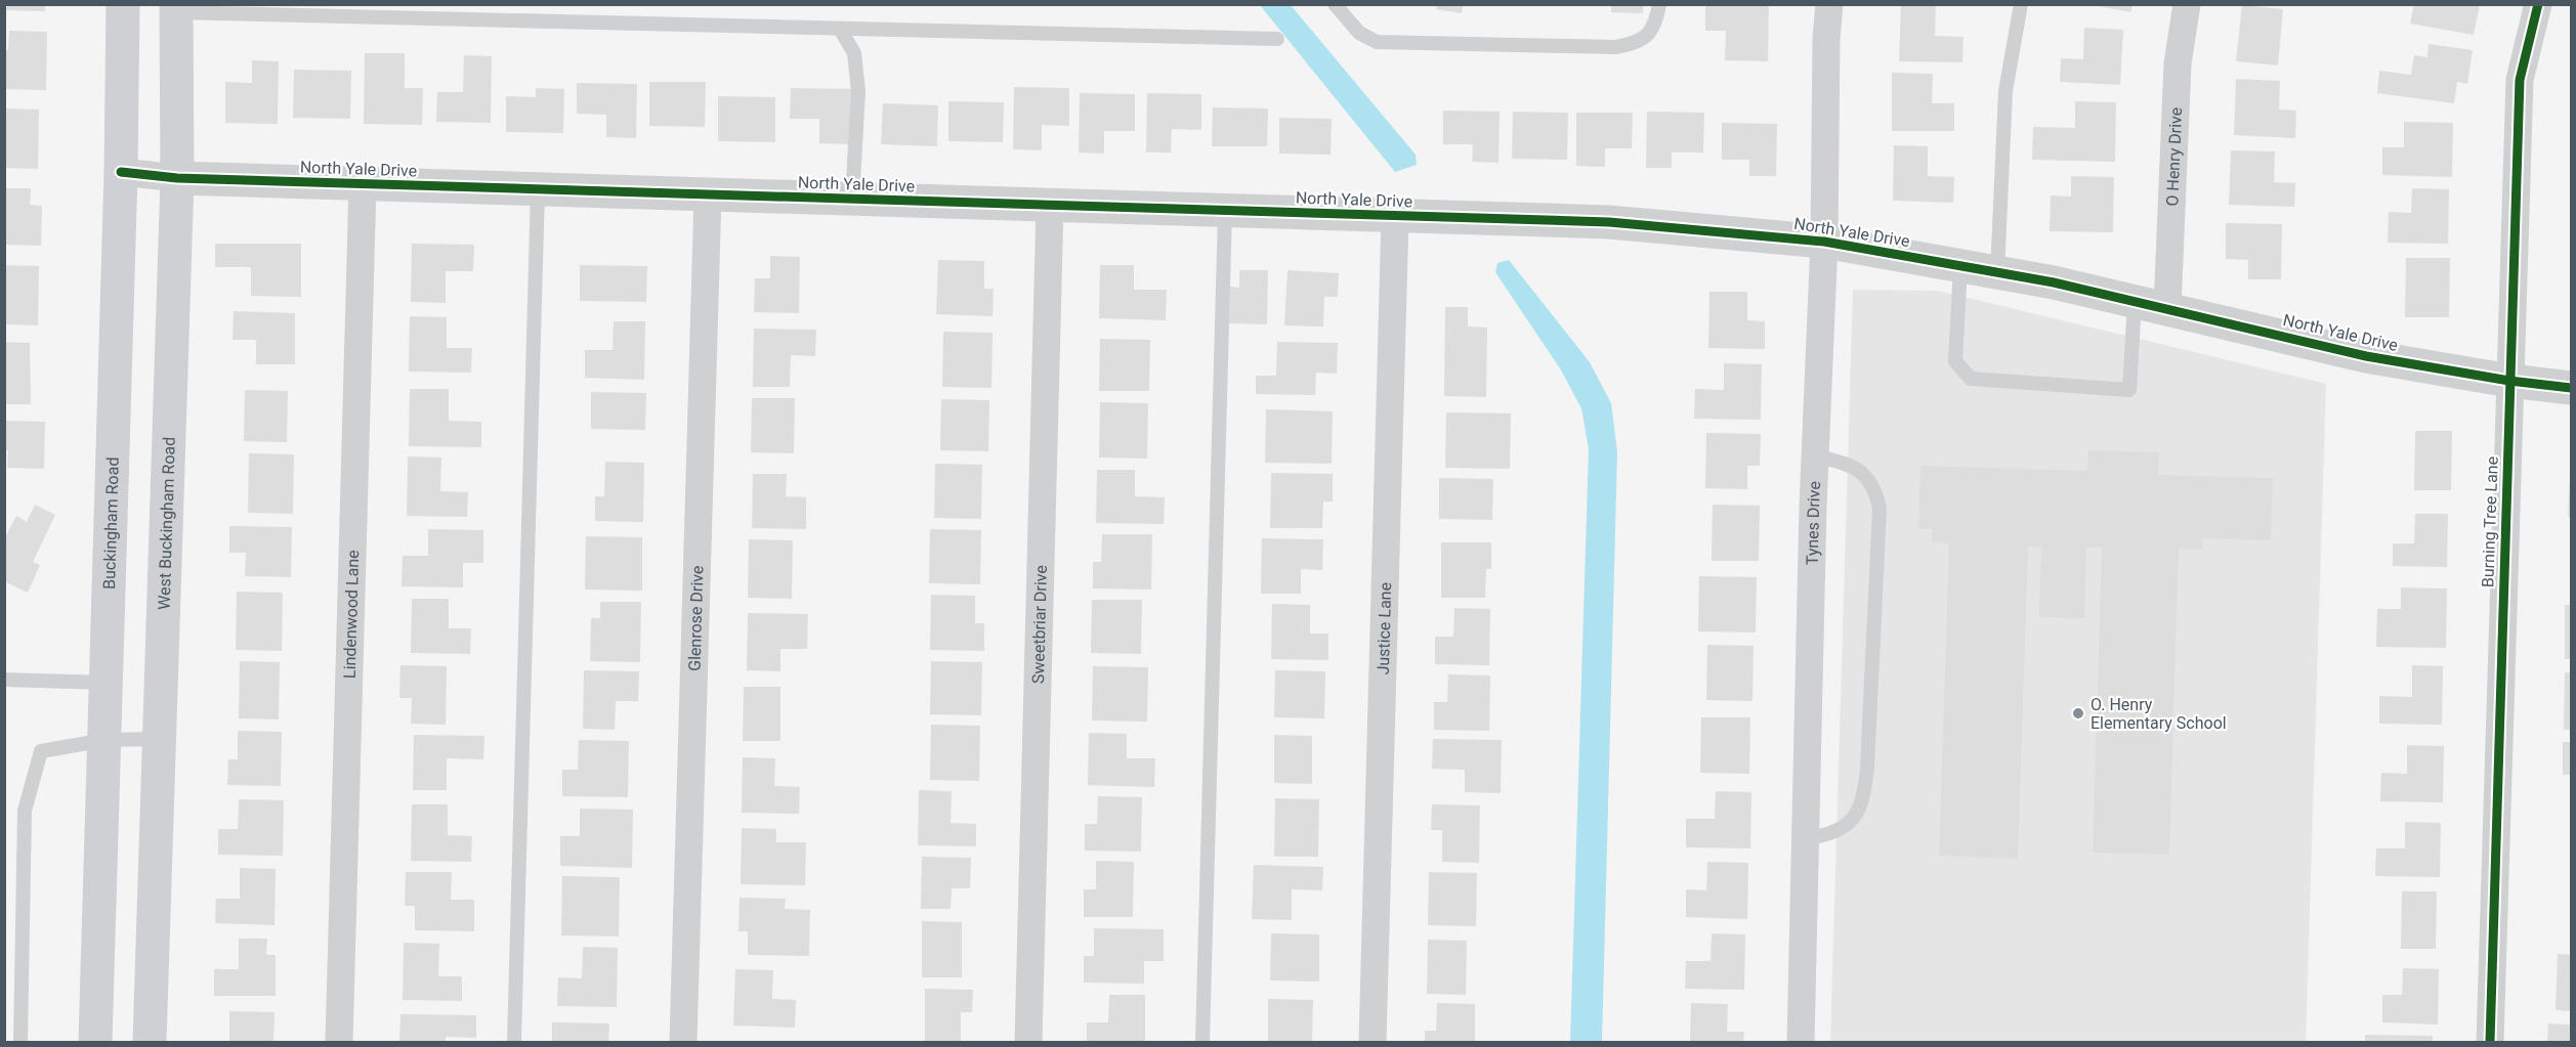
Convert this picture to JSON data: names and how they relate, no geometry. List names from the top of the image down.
{
  "streets": {
    "main road": ["Buckingham Road", "West Buckingham Road"],
    "street": [
      "O Henry Drive",
      "North Yale Drive",
      "Burning Tree Lane",
      "Tynes Drive",
      "Lindenwood Lane",
      "Glenrose Drive",
      "Sweetbriar Drive",
      "Justice Lane"
    ]
  },
  "crossings": [
    ["O Henry Drive", "North Yale Drive"],
    ["North Yale Drive", "Burning Tree Lane"],
    ["North Yale Drive", "Tynes Drive"],
    ["North Yale Drive", "Buckingham Road"],
    ["North Yale Drive", "West Buckingham Road"],
    ["North Yale Drive", "Lindenwood Lane"],
    ["North Yale Drive", "Glenrose Drive"],
    ["North Yale Drive", "Sweetbriar Drive"],
    ["North Yale Drive", "Justice Lane"]
  ],
  "places": ["O. Henry Elementary School"]
}
